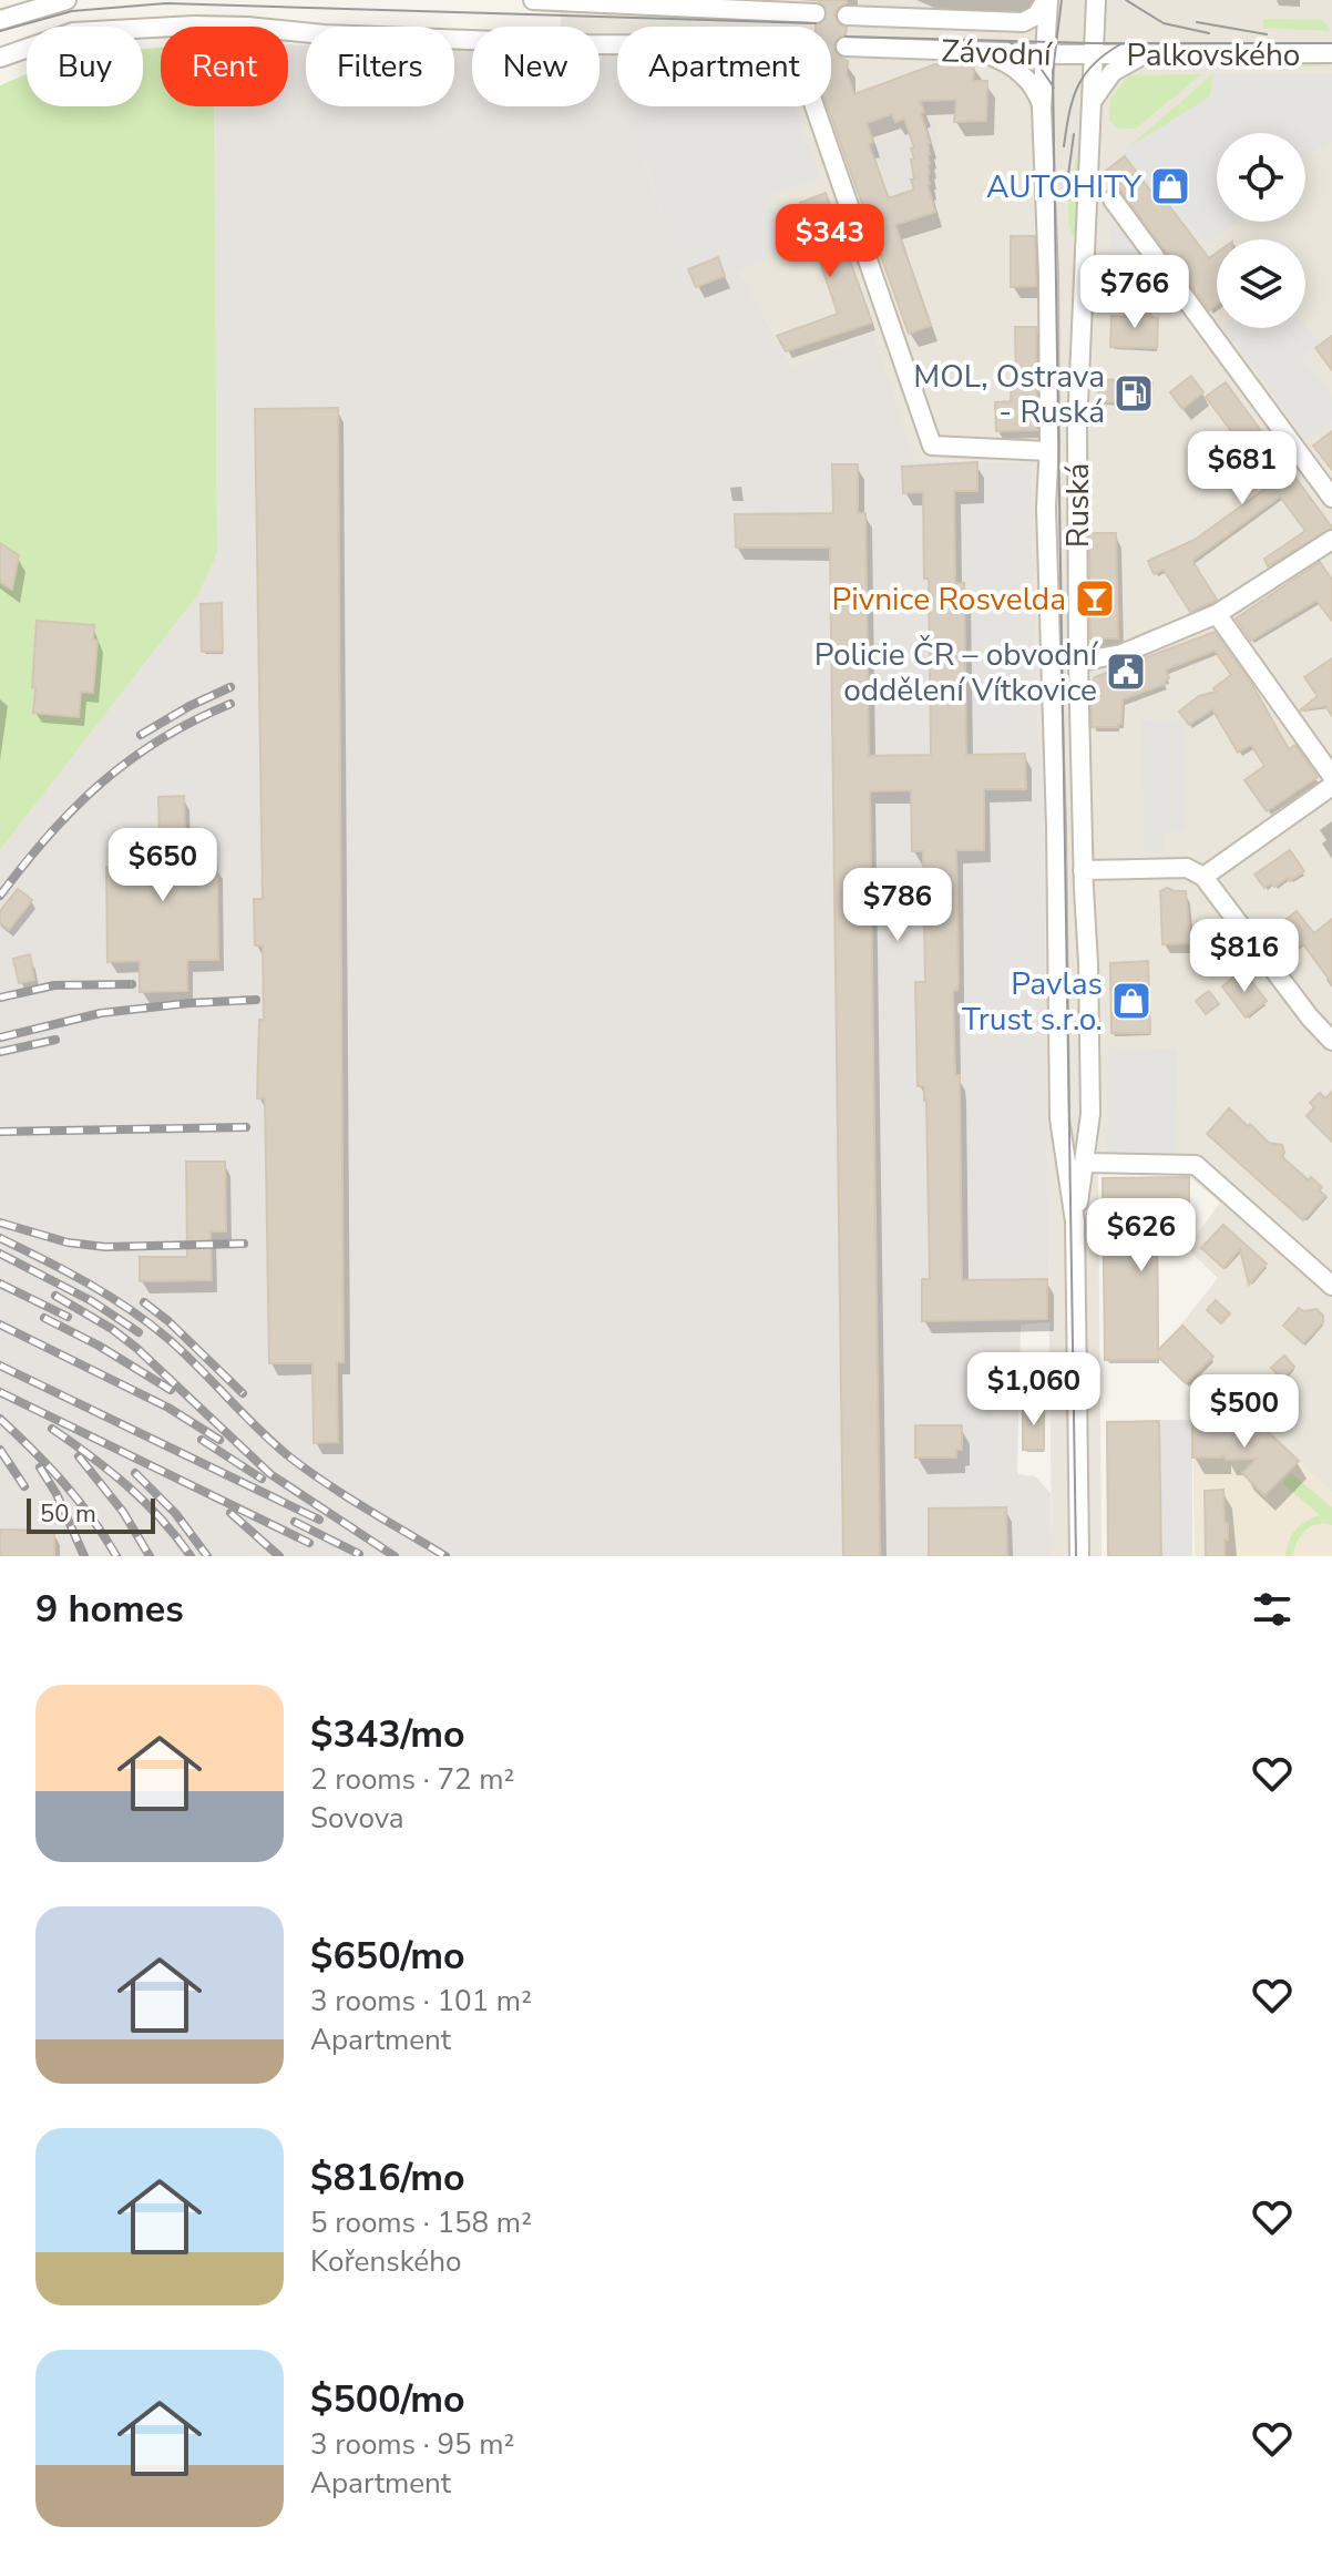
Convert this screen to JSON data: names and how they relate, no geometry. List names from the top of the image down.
{
  "streets": {
    "street": ["Závodní", "Palkovského", "Ruská"]
  },
  "crossings": [
    ["Závodní", "Palkovského"],
    ["Závodní", "Ruská"],
    ["Palkovského", "Ruská"]
  ],
  "places": {
    "shop": ["AUTOHITY", "Pavlas Trust s.r.o."],
    "fuel station": ["MOL, Ostrava - Ruská"],
    "bar": ["Pivnice Rosvelda"],
    "public building": ["Policie ČR – obvodní oddělení Vítkovice"]
  },
  "scale_bar": "50 m",
  "page": {
    "chip": [
      "Buy",
      "Rent",
      "Filters",
      "New",
      "Apartment"
    ],
    "price": [
      "$343",
      "$766",
      "$681",
      "$650",
      "$786",
      "$816",
      "$626",
      "$1,060",
      "$500"
    ],
    "scale": "50 m",
    "heading": "9 homes",
    "list": [
      {
        "name": "$343/mo",
        "note": "2 rooms · 72 m² · Sovova"
      },
      {
        "name": "$650/mo",
        "note": "3 rooms · 101 m² · Apartment"
      },
      {
        "name": "$816/mo",
        "note": "5 rooms · 158 m² · Kořenského"
      },
      {
        "name": "$500/mo",
        "note": "3 rooms · 95 m² · Apartment"
      }
    ]
  }
}
